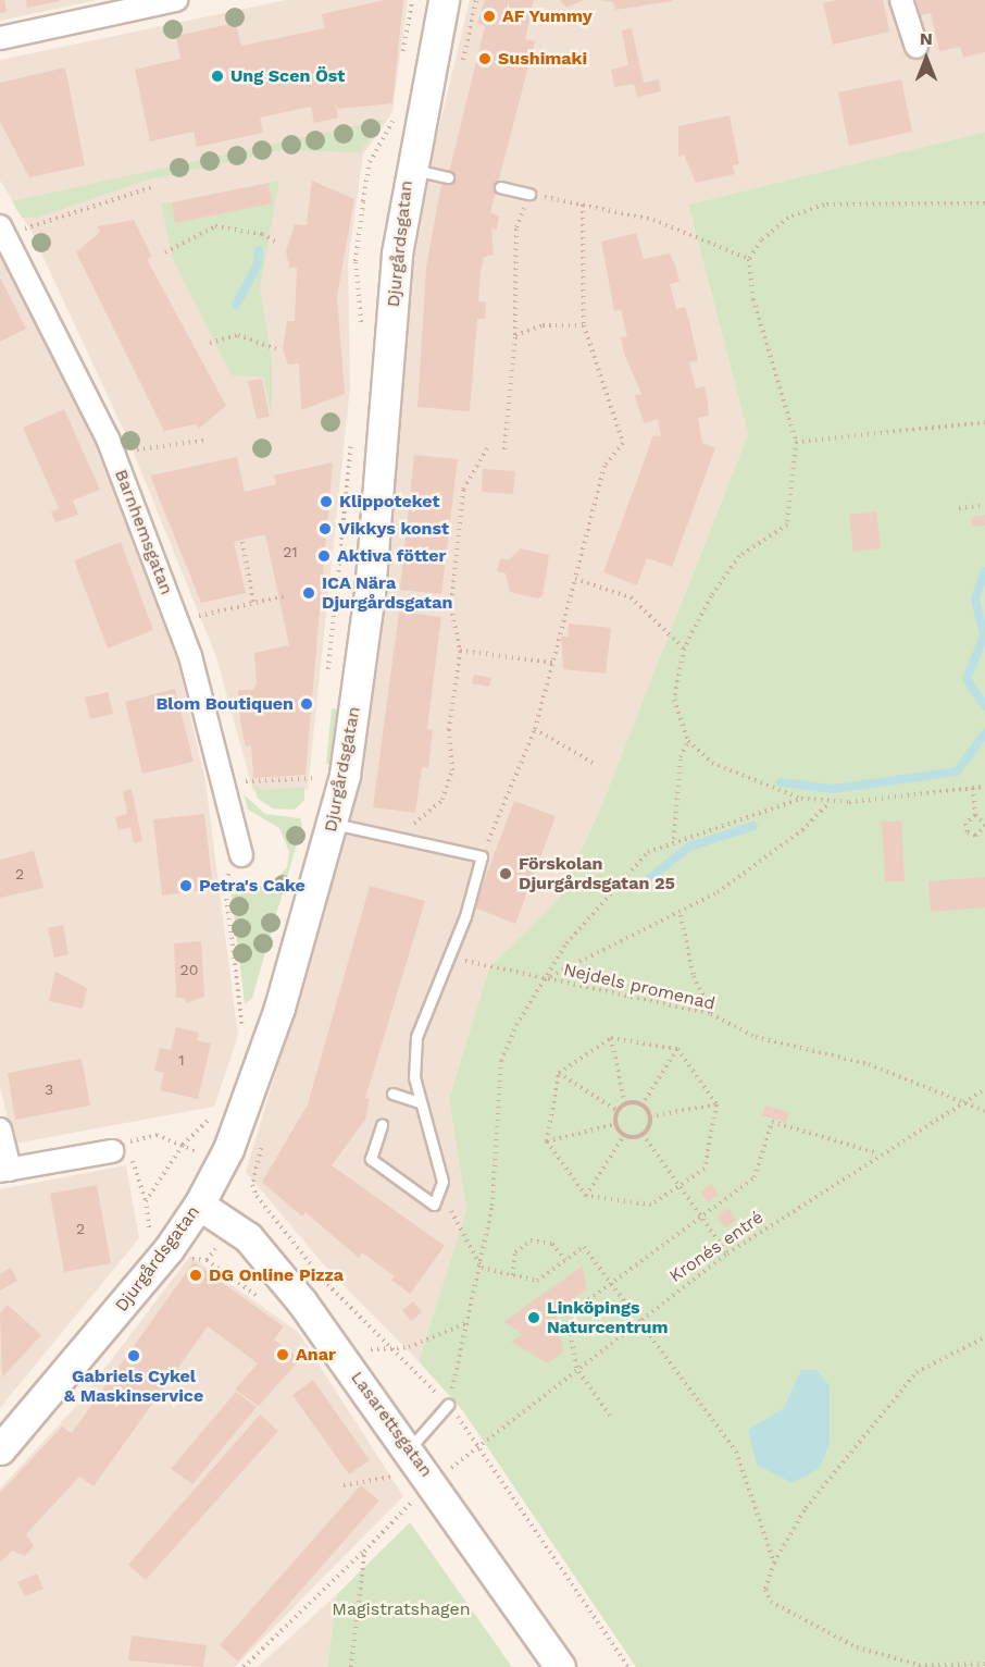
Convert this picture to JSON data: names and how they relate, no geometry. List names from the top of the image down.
{
  "streets": {
    "main road": ["Djurgårdsgatan", "Lasarettsgatan"],
    "street": ["Barnhemsgatan"],
    "path": ["Nejdels promenad", "Kronés entré"]
  },
  "crossings": [
    ["Djurgårdsgatan", "Lasarettsgatan"],
    ["Nejdels promenad", "Kronés entré"],
    ["Kronés entré", "Lasarettsgatan"]
  ],
  "parks": ["Magistratshagen"],
  "places": [
    "AF Yummy",
    "Sushimaki",
    "Ung Scen Öst",
    "Klippoteket",
    "Vikkys konst",
    "Aktiva fötter",
    "ICA Nära Djurgårdsgatan",
    "Blom Boutiquen",
    "Förskolan Djurgårdsgatan 25",
    "Petra's Cake",
    "DG Online Pizza",
    "Linköpings Naturcentrum",
    "Anar",
    "Gabriels Cykel & Maskinservice"
  ],
  "house_numbers": [
    "21",
    "2",
    "20",
    "1",
    "3",
    "2"
  ],
  "north": "top"
}
